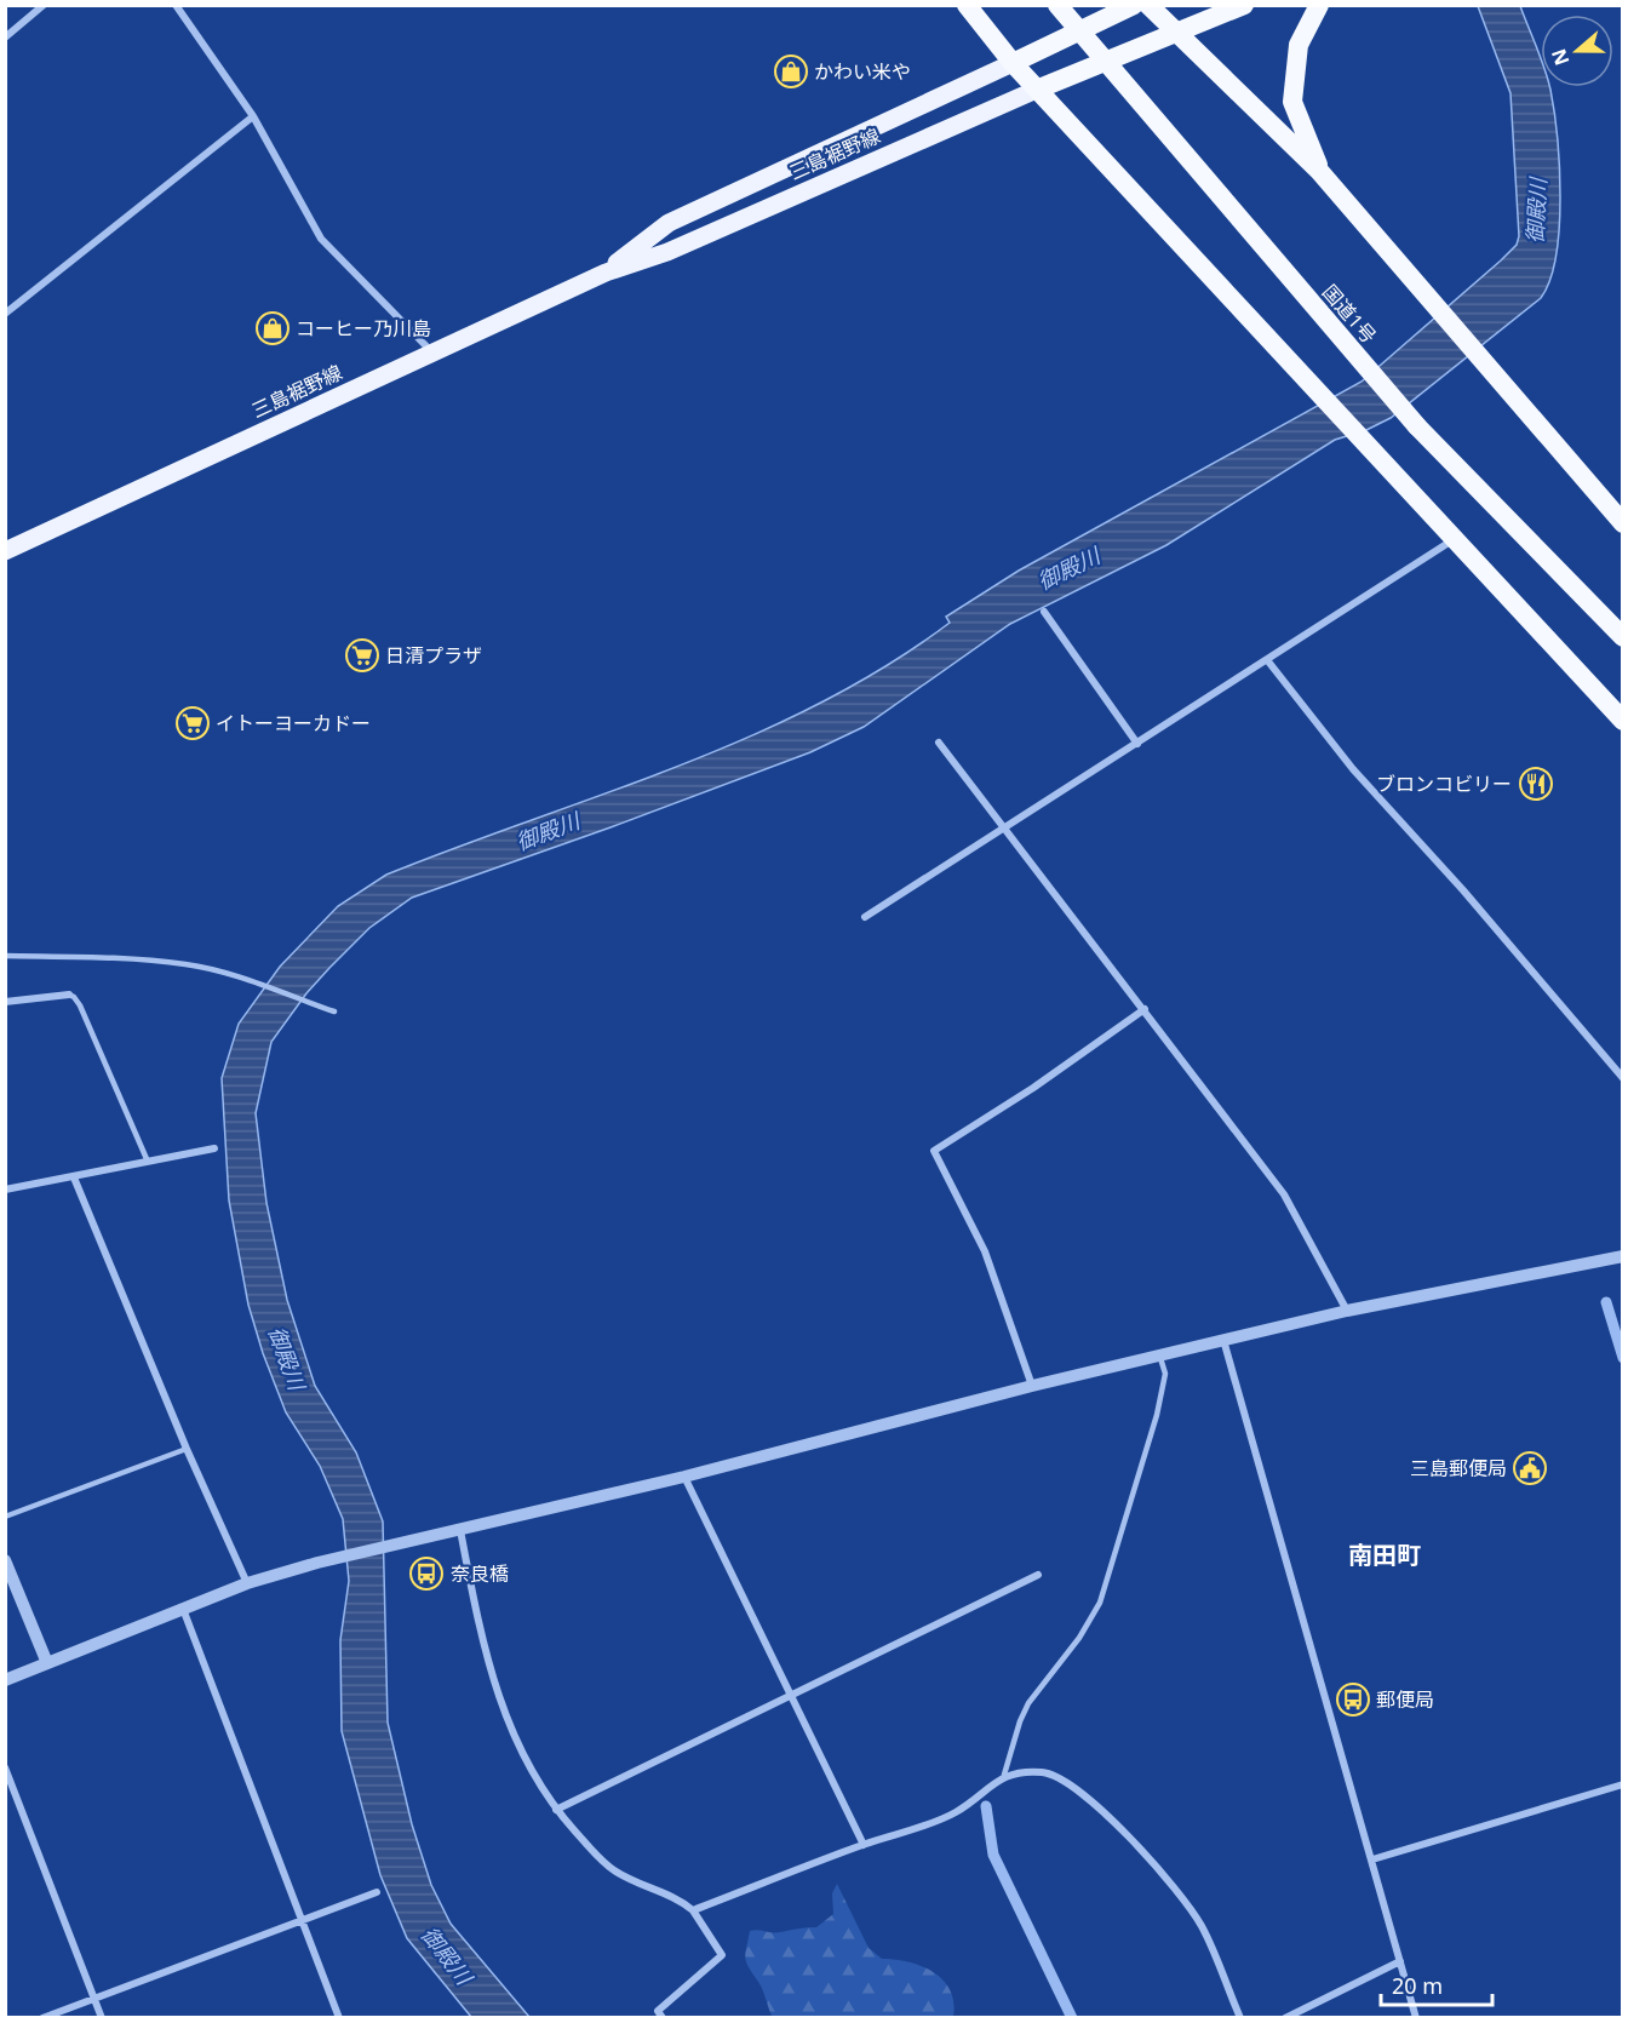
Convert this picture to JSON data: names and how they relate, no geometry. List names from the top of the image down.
{
  "streets": {
    "highway": ["国道1号"],
    "main road": ["三島裾野線"]
  },
  "districts": ["南田町"],
  "water": ["御殿川"],
  "places": {
    "shop": ["かわい米や", "コーヒー乃川島"],
    "supermarket": ["日清プラザ", "イトーヨーカドー"],
    "restaurant": ["ブロンコビリー"],
    "public building": ["三島郵便局"],
    "bus stop": ["奈良橋", "郵便局"]
  },
  "scale_bar": "20 m",
  "north": "left"
}
